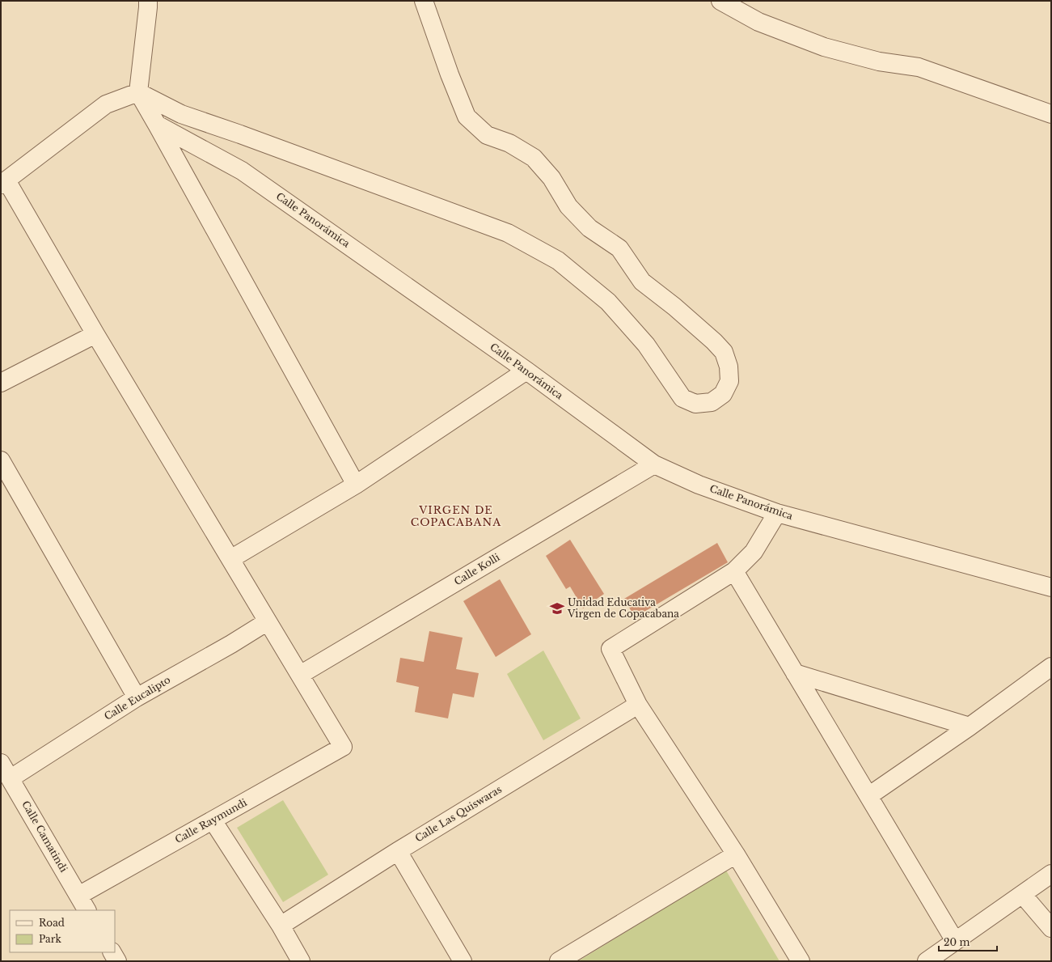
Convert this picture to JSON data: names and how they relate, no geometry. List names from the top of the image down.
{
  "streets": {
    "street": [
      "Calle Panorámica",
      "Calle Kolli",
      "Calle Eucalipto",
      "Calle Las Quiswaras",
      "Calle Raymundi",
      "Calle Camatindi"
    ]
  },
  "crossings": [
    ["Calle Panorámica", "Calle Kolli"],
    ["Calle Kolli", "Calle Raymundi"],
    ["Calle Eucalipto", "Calle Camatindi"],
    ["Calle Raymundi", "Calle Camatindi"]
  ],
  "districts": ["VIRGEN DE COPACABANA"],
  "places": {
    "school or university": ["Unidad Educativa Virgen de Copacabana"]
  },
  "legend": ["Road", "Park"],
  "scale_bar": "20 m"
}
